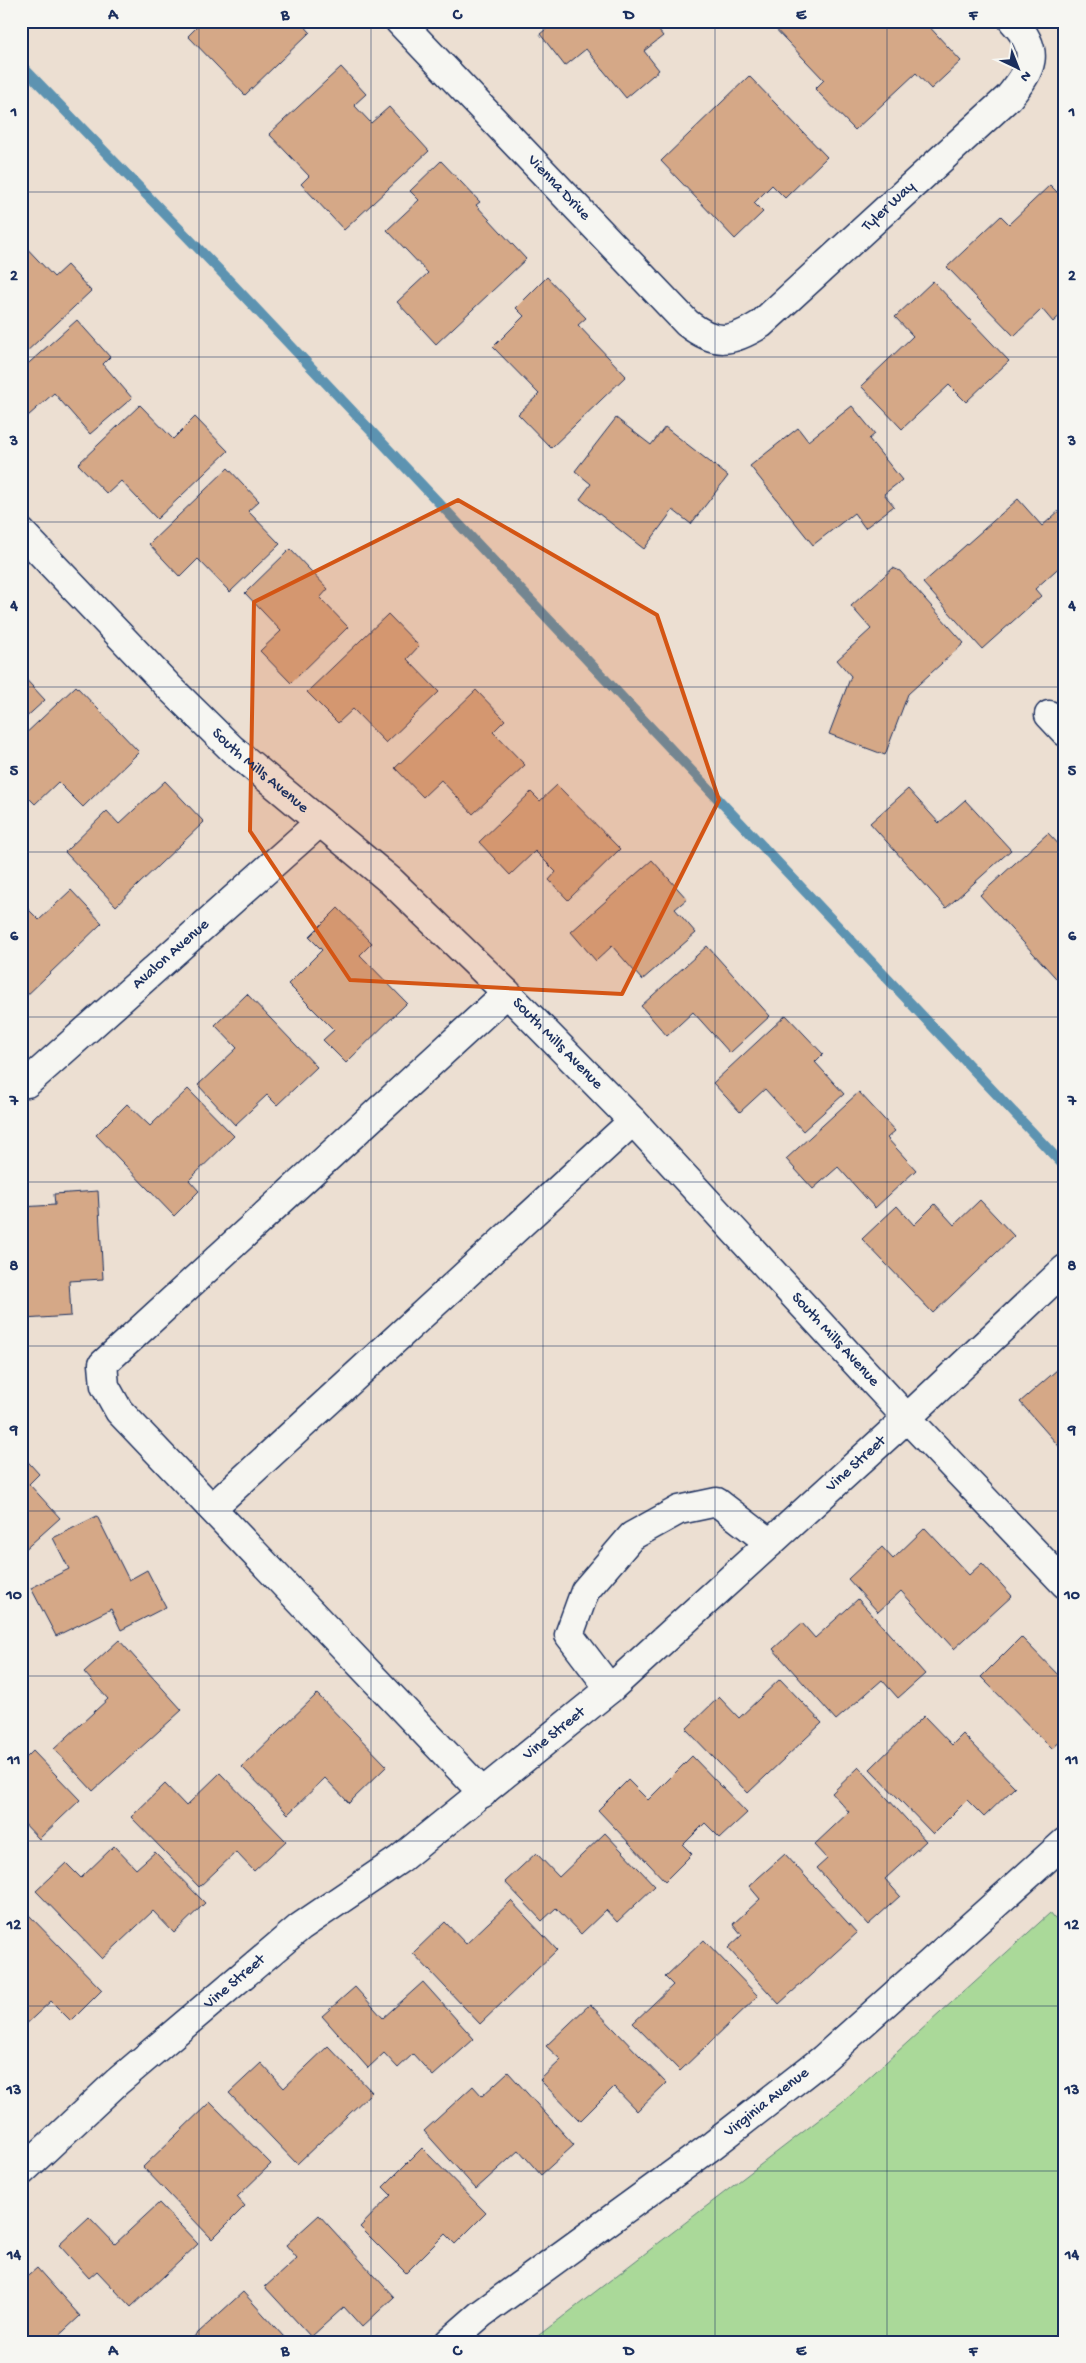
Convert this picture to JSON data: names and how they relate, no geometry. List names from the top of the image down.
{
  "streets": {
    "street": [
      "Vienna Drive",
      "Tyler Way",
      "South Mills Avenue",
      "Avalon Avenue",
      "Vine Street",
      "Virginia Avenue"
    ]
  },
  "crossings": [
    ["Vienna Drive", "Tyler Way"],
    ["South Mills Avenue", "Avalon Avenue"],
    ["South Mills Avenue", "Vine Street"]
  ],
  "north": "bottom right",
  "grid": {
    "columns": [
      "A",
      "B",
      "C",
      "D",
      "E",
      "F"
    ],
    "rows": [
      "1",
      "2",
      "3",
      "4",
      "5",
      "6",
      "7",
      "8",
      "9",
      "10",
      "11",
      "12",
      "13",
      "14"
    ]
  }
}
